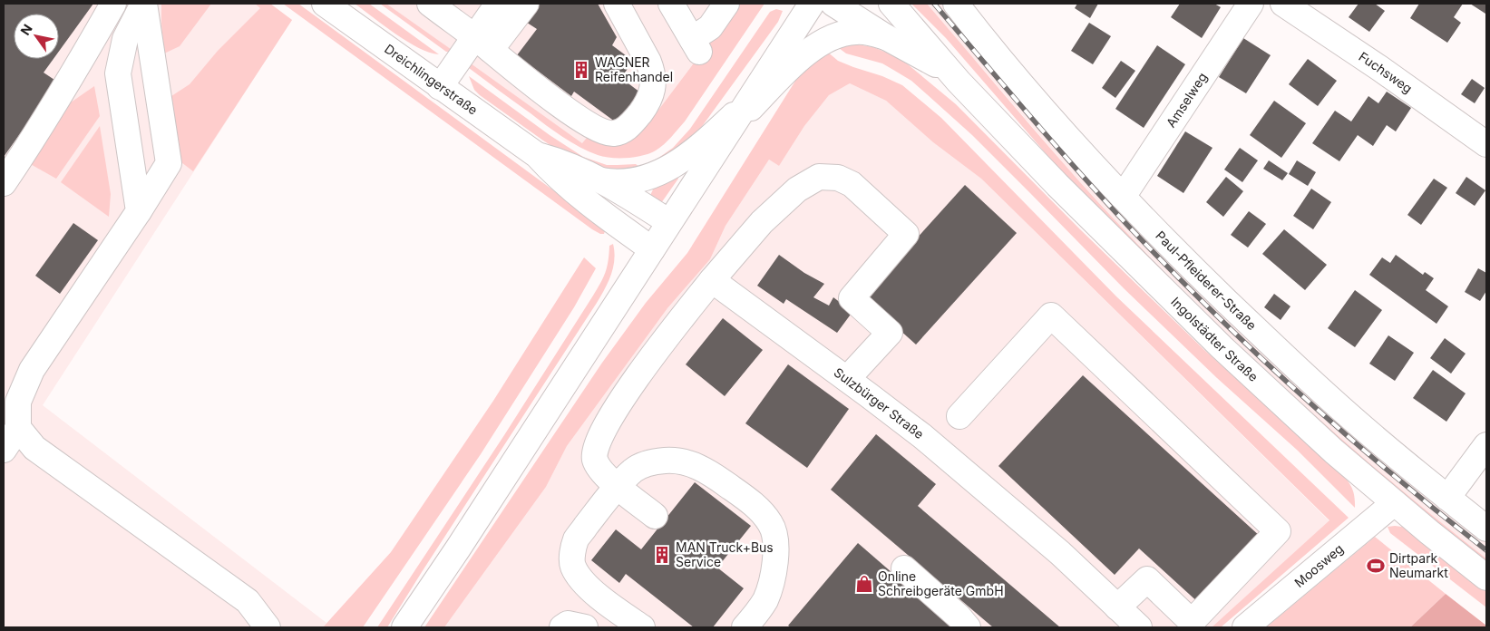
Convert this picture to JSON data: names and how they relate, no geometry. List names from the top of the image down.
{
  "streets": {
    "street": [
      "Fuchsweg",
      "Dreichlingerstraße",
      "Amselweg",
      "Paul-Pfleiderer-Straße",
      "Ingolstädter Straße",
      "Sulzbürger Straße",
      "Moosweg"
    ]
  },
  "crossings": [
    ["Amselweg", "Paul-Pfleiderer-Straße"],
    ["Ingolstädter Straße", "Moosweg"]
  ],
  "places": {
    "building": ["WAGNER Reifenhandel", "MAN Truck+Bus Service"],
    "sports": ["Dirtpark Neumarkt"],
    "shop": ["Online Schreibgeräte GmbH"]
  },
  "north": "top left"
}
